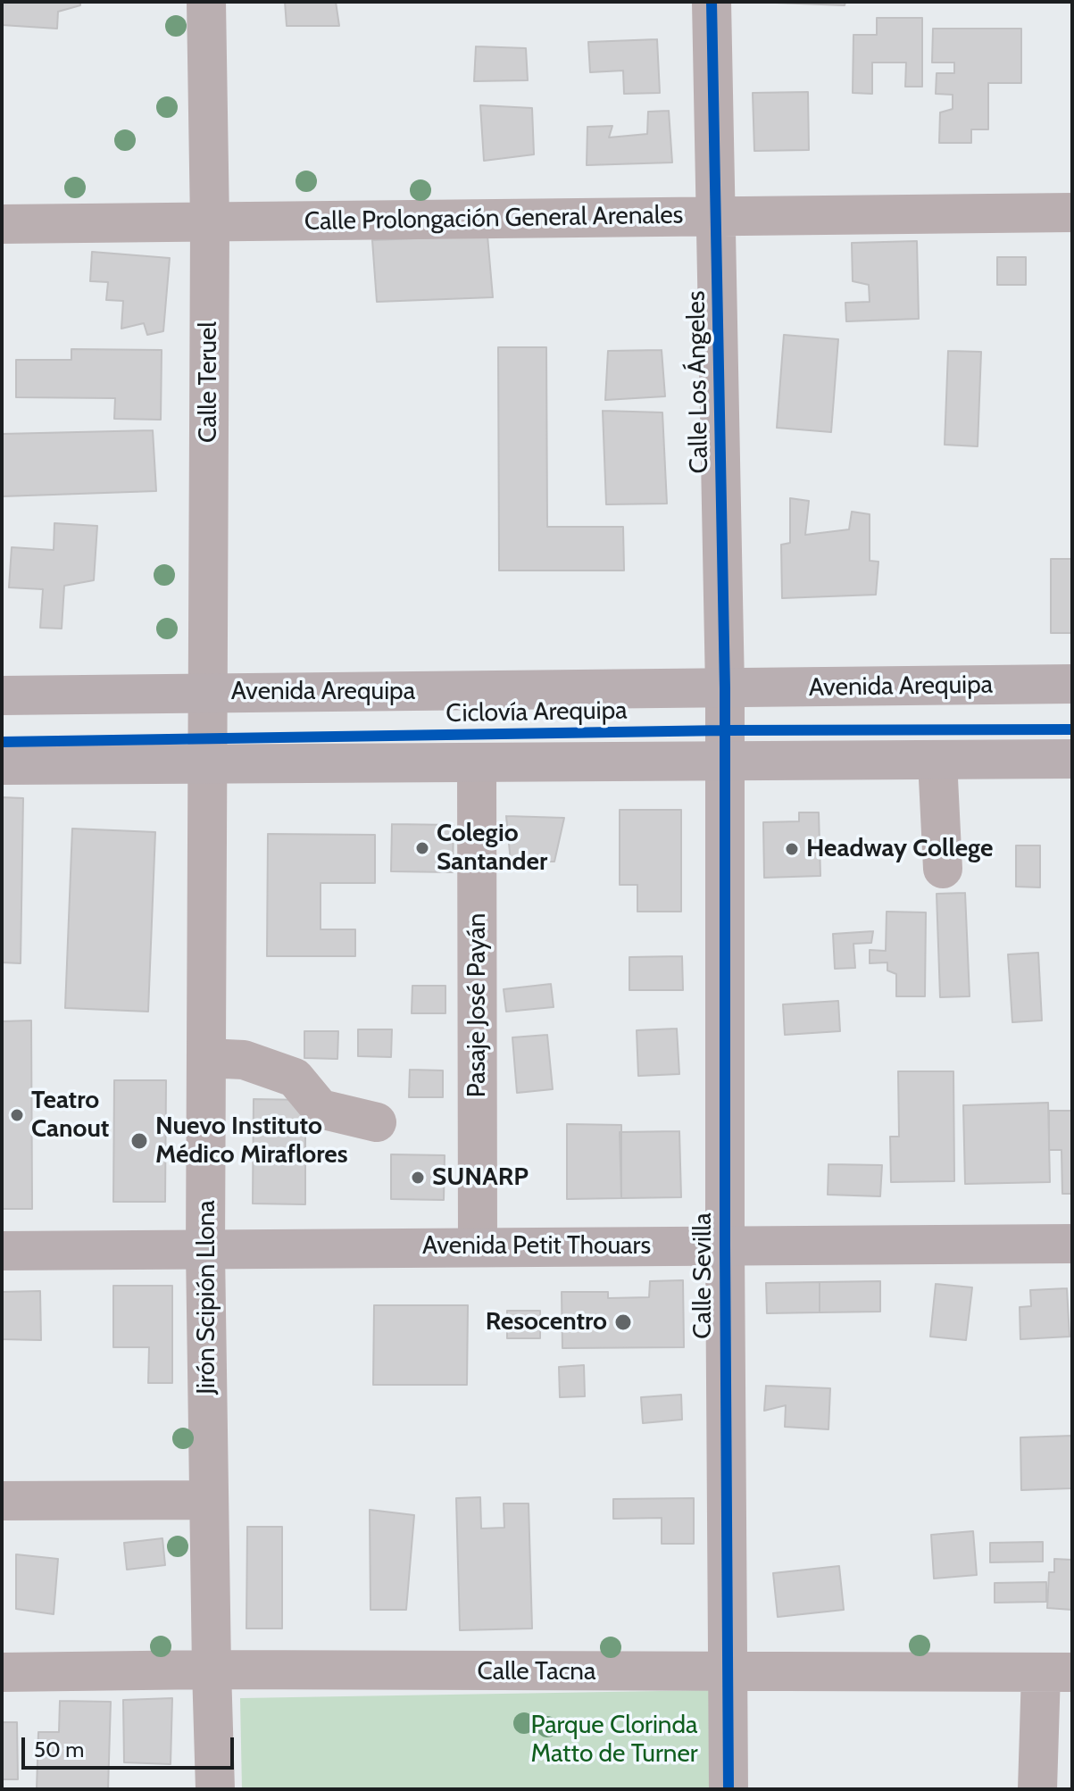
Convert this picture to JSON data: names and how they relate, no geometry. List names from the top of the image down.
{
  "streets": {
    "main road": ["Avenida Arequipa", "Avenida Petit Thouars"],
    "street": [
      "Calle Prolongación General Arenales",
      "Calle Teruel",
      "Calle Los Ángeles",
      "Pasaje José Payán",
      "Calle Sevilla",
      "Jirón Scipión Llona",
      "Calle Tacna"
    ],
    "cycle path": ["Ciclovía Arequipa"]
  },
  "crossings": [
    ["Calle Prolongación General Arenales", "Calle Teruel"],
    ["Calle Prolongación General Arenales", "Calle Los Ángeles"],
    ["Calle Teruel", "Avenida Arequipa"],
    ["Calle Teruel", "Jirón Scipión Llona"],
    ["Calle Los Ángeles", "Avenida Arequipa"],
    ["Calle Los Ángeles", "Calle Sevilla"],
    ["Pasaje José Payán", "Avenida Petit Thouars"],
    ["Avenida Petit Thouars", "Calle Sevilla"],
    ["Avenida Petit Thouars", "Jirón Scipión Llona"],
    ["Calle Sevilla", "Calle Tacna"],
    ["Jirón Scipión Llona", "Calle Tacna"]
  ],
  "parks": ["Parque Clorinda Matto de Turner"],
  "places": [
    "Colegio Santander",
    "Headway College",
    "Teatro Canout",
    "Nuevo Instituto Médico Miraflores",
    "SUNARP",
    "Resocentro"
  ],
  "scale_bar": "50 m"
}
